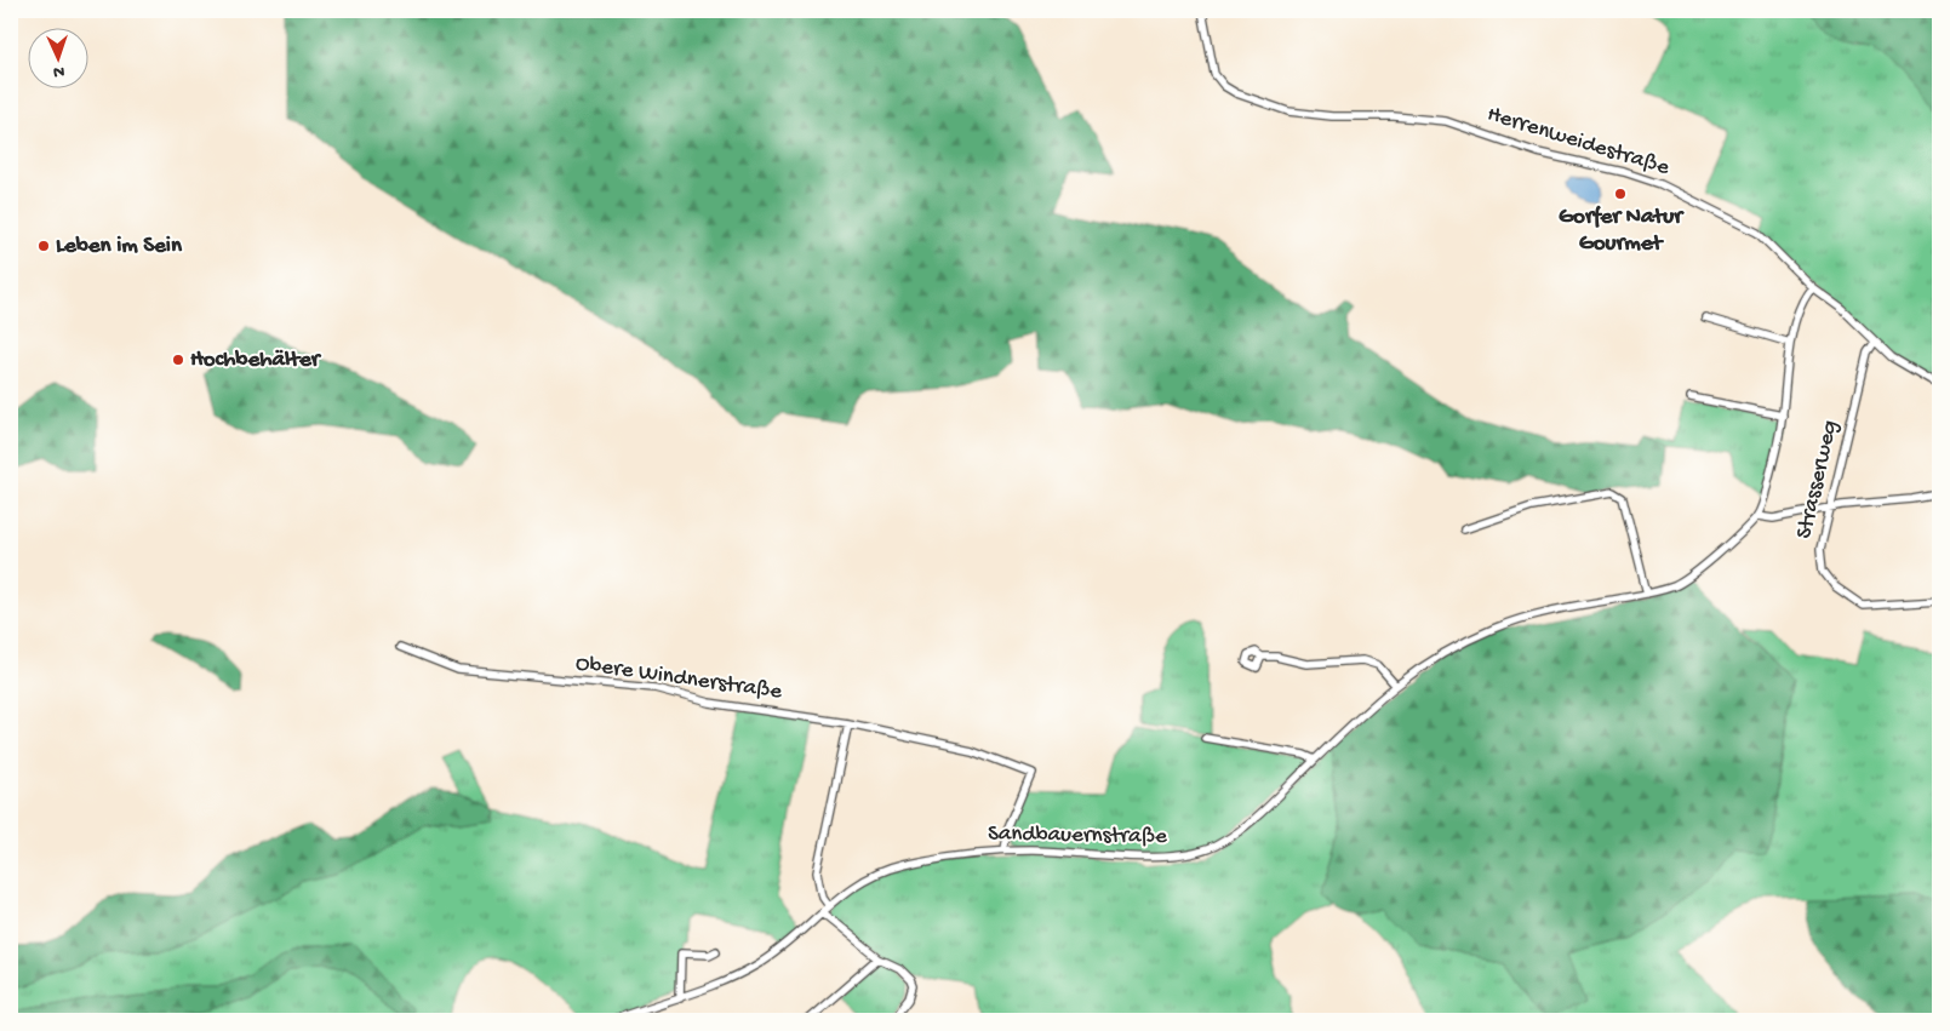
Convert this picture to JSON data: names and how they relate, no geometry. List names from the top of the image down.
{
  "streets": {
    "street": [
      "Herrenweidestraße",
      "Strasserweg",
      "Obere Windnerstraße",
      "Sandbauernstraße"
    ]
  },
  "crossings": [
    ["Herrenweidestraße", "Strasserweg"],
    ["Obere Windnerstraße", "Sandbauernstraße"]
  ],
  "places": ["Gorfer Natur Gourmet", "Leben im Sein", "Hochbehälter"],
  "north": "bottom"
}
